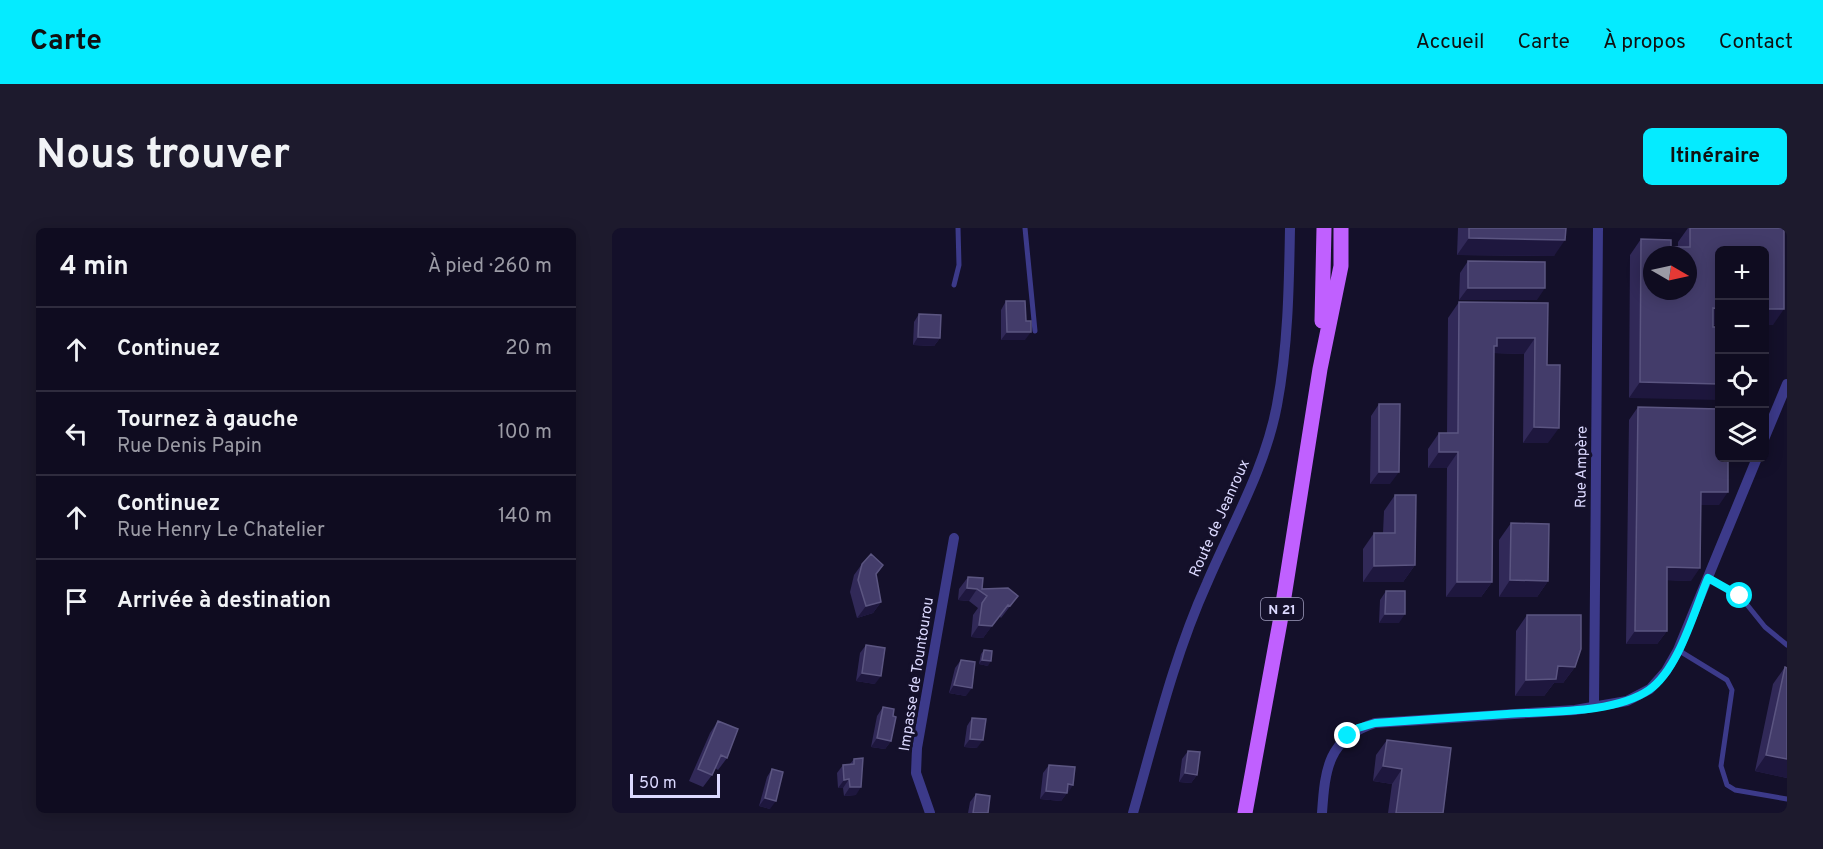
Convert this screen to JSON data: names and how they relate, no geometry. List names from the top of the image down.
{
  "streets": {
    "main road": ["N 21"],
    "street": ["Rue Ampère", "Route de Jeanroux", "Impasse de Tountourou"]
  },
  "scale_bar": "50 m",
  "north": "right",
  "page": {
    "header": "Carte",
    "nav": [
      "Accueil",
      "Carte",
      "À propos",
      "Contact"
    ],
    "buttons": "Itinéraire",
    "title": "Nous trouver",
    "heading": ["4 min", "À pied · 260 m"],
    "map_buttons": ["+", "−"],
    "list": [
      ["Continuez", "20 m"],
      ["Tournez à gauche", "Rue Denis Papin", "100 m"],
      ["Continuez", "Rue Henry Le Chatelier", "140 m"],
      "Arrivée à destination"
    ],
    "scale": "50 m"
  }
}
